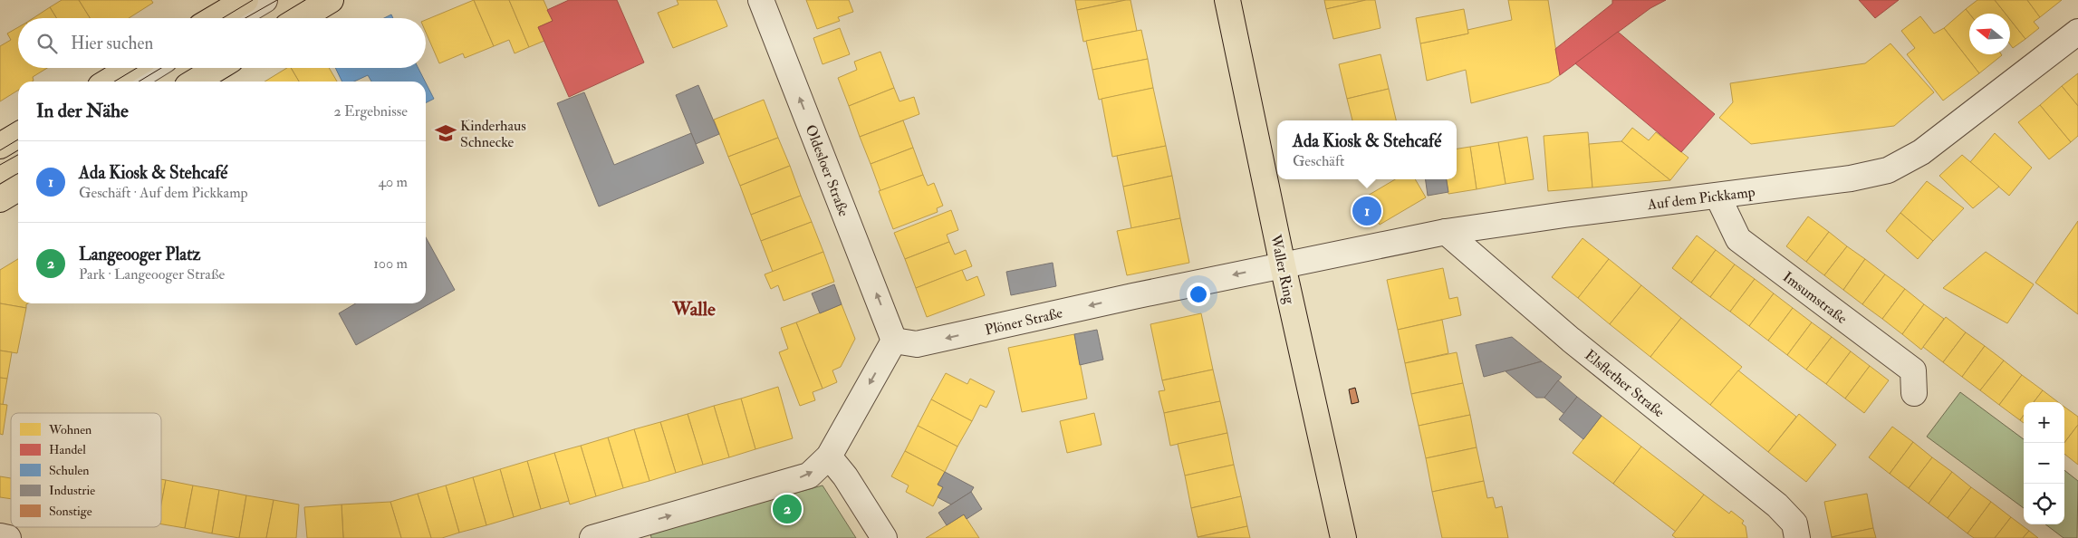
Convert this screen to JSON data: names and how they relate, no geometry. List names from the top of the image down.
{
  "streets": {
    "main road": ["Waller Ring"],
    "street": [
      "Oldesloer Straße",
      "Auf dem Pickkamp",
      "Imsumstraße",
      "Plöner Straße",
      "Elsflether Straße"
    ]
  },
  "crossings": [
    ["Oldesloer Straße", "Plöner Straße"],
    ["Auf dem Pickkamp", "Waller Ring"],
    ["Auf dem Pickkamp", "Imsumstraße"],
    ["Auf dem Pickkamp", "Plöner Straße"],
    ["Auf dem Pickkamp", "Elsflether Straße"],
    ["Waller Ring", "Plöner Straße"]
  ],
  "one_way": ["Oldesloer Straße", "Plöner Straße"],
  "districts": ["Walle"],
  "places": {
    "school or university": ["Kinderhaus Schnecke"]
  },
  "legend": [
    "Wohnen",
    "Handel",
    "Schulen",
    "Industrie",
    "Sonstige"
  ],
  "north": "left",
  "page": {
    "search": "Hier suchen",
    "heading": ["In der Nähe", "2 Ergebnisse"],
    "popup": ["Ada Kiosk & Stehcafé", "Geschäft"],
    "list": [
      {
        "mark": "1",
        "name": "Ada Kiosk & Stehcafé",
        "note": "Geschäft · Auf dem Pickkamp",
        "value": "40 m"
      },
      {
        "mark": "2",
        "name": "Langeooger Platz",
        "note": "Park · Langeooger Straße",
        "value": "100 m"
      }
    ],
    "pins": ["1", "2"],
    "map_buttons": ["+", "−"]
  }
}
